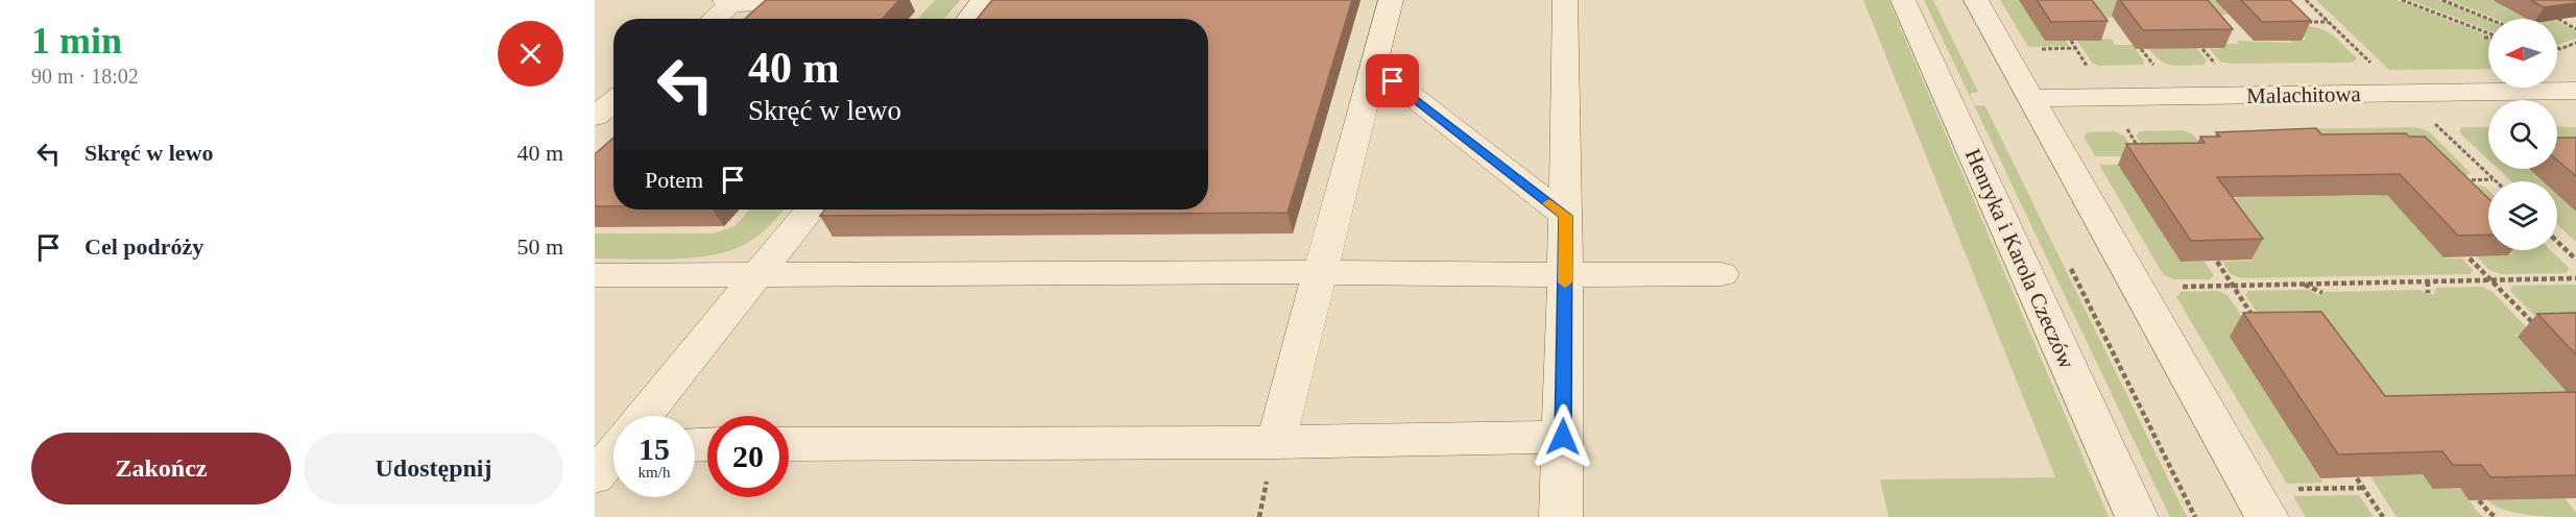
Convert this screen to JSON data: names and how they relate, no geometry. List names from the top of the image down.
{
  "streets": {
    "street": ["Malachitowa", "Henryka i Karola Czeczów"]
  },
  "north": "left",
  "page": {
    "heading": ["1 min", "90 m · 18:02"],
    "turn": ["40 m", "Skręć w lewo"],
    "list": [
      {
        "name": "Skręć w lewo",
        "value": "40 m"
      },
      {
        "name": "Cel podróży",
        "value": "50 m"
      }
    ],
    "then": "Potem",
    "speed": "15 km/h",
    "limit": "20",
    "buttons": ["Zakończ", "Udostępnij"]
  }
}
